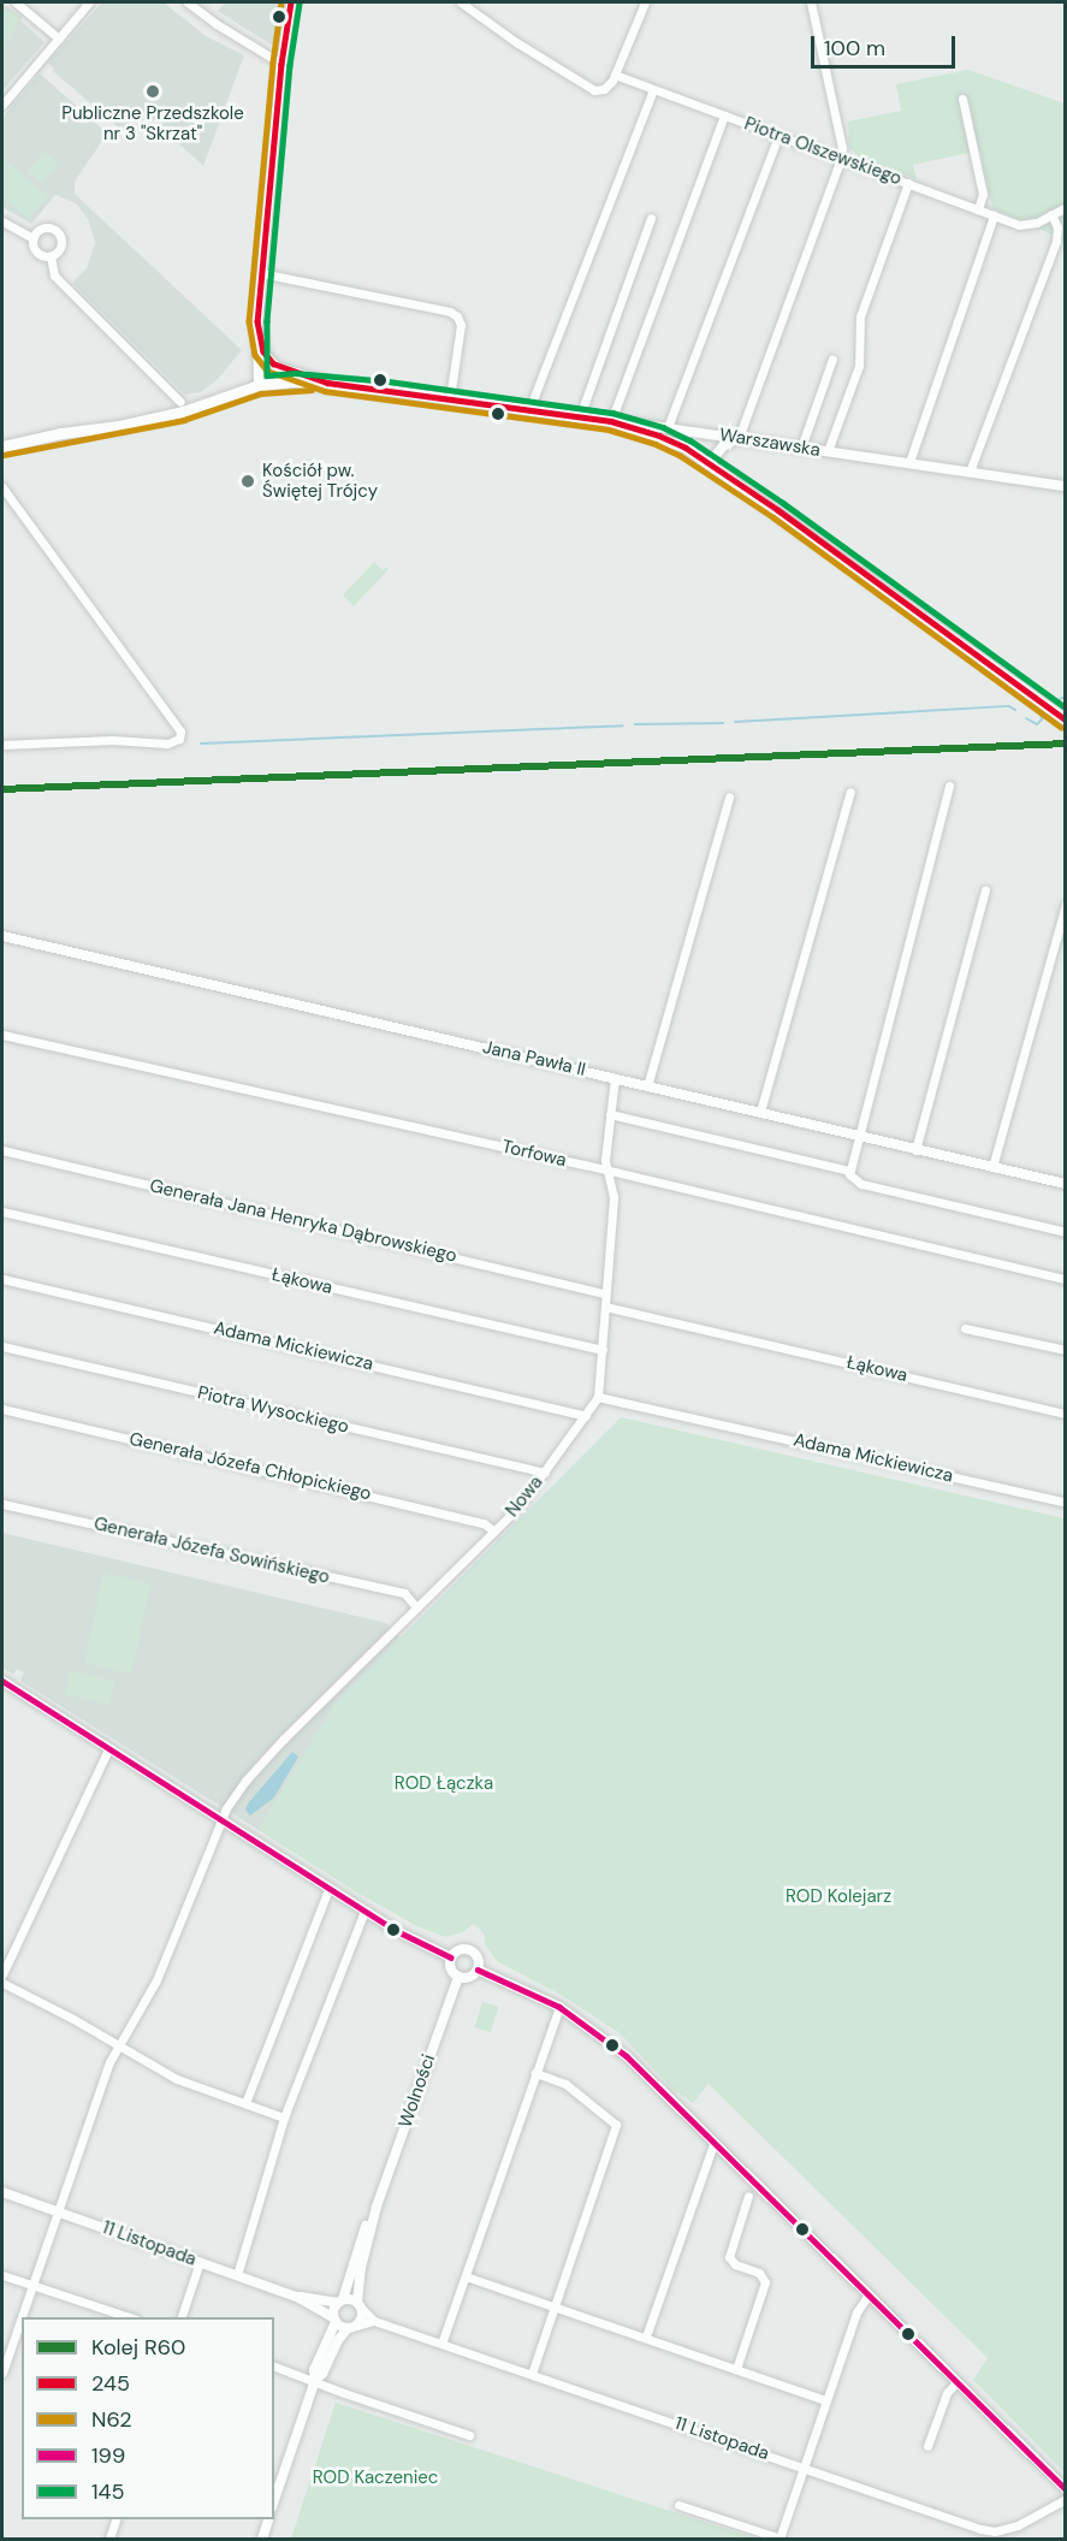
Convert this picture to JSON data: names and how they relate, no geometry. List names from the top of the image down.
{
  "streets": {
    "main road": ["Warszawska"],
    "street": [
      "Piotra Olszewskiego",
      "Jana Pawła II",
      "Torfowa",
      "Generała Jana Henryka Dąbrowskiego",
      "Łąkowa",
      "Adama Mickiewicza",
      "Piotra Wysockiego",
      "Generała Józefa Chłopickiego",
      "Nowa",
      "Generała Józefa Sowińskiego",
      "Wolności",
      "11 Listopada"
    ]
  },
  "crossings": [
    ["Jana Pawła II", "Nowa"],
    ["Torfowa", "Nowa"],
    ["Generała Jana Henryka Dąbrowskiego", "Nowa"],
    ["Łąkowa", "Nowa"],
    ["Adama Mickiewicza", "Nowa"],
    ["Piotra Wysockiego", "Nowa"],
    ["Generała Józefa Chłopickiego", "Nowa"],
    ["Nowa", "Generała Józefa Sowińskiego"],
    ["Nowa", "11 Listopada"],
    ["Wolności", "11 Listopada"]
  ],
  "parks": ["ROD Łączka", "ROD Kolejarz", "ROD Kaczeniec"],
  "places": ["Publiczne Przedszkole nr 3 \"Skrzat\"", "Kościół pw. Świętej Trójcy"],
  "lines": [
    "transit line 245",
    "transit line N62",
    "transit line 145",
    "rail line R60",
    "transit line 199"
  ],
  "legend": [
    "Kolej R60",
    "245",
    "N62",
    "199",
    "145"
  ],
  "scale_bar": "100 m"
}
